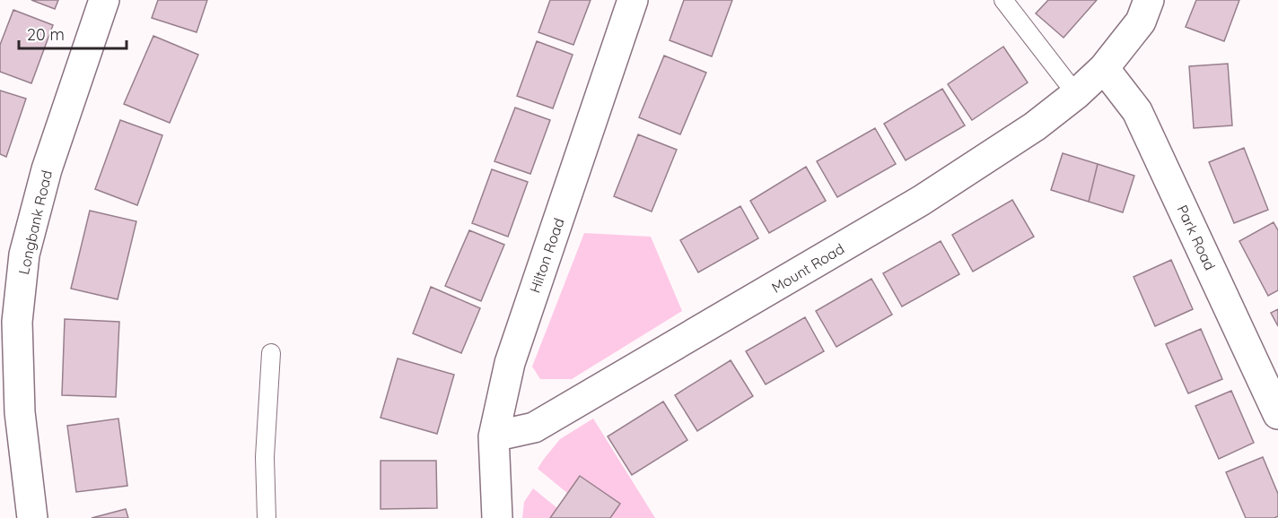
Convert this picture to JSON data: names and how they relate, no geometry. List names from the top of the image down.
{
  "streets": {
    "street": [
      "Longbank Road",
      "Park Road",
      "Hilton Road",
      "Mount Road"
    ]
  },
  "crossings": [
    ["Park Road", "Mount Road"],
    ["Hilton Road", "Mount Road"]
  ],
  "scale_bar": "20 m"
}
